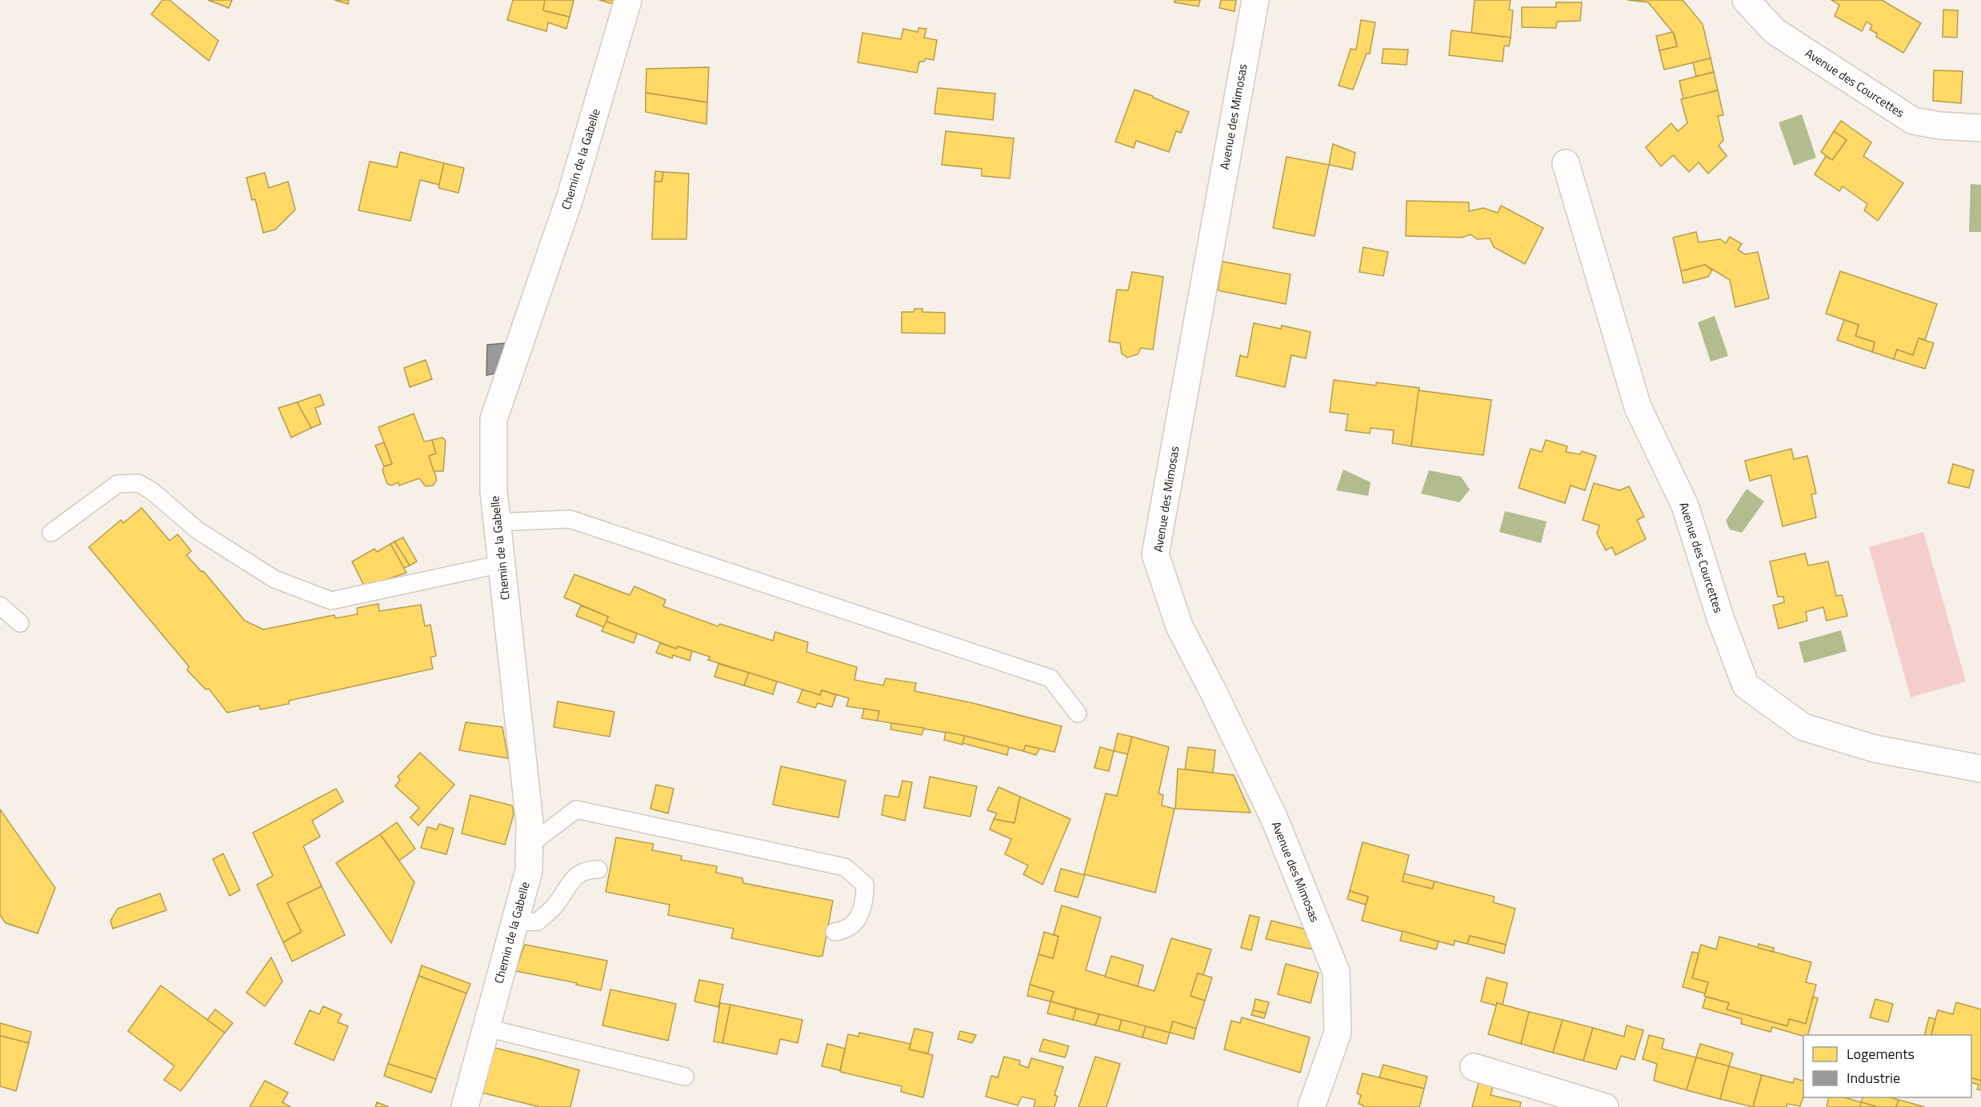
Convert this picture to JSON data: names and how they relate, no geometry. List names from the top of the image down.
{
  "streets": {
    "street": ["Avenue des Courcettes", "Avenue des Mimosas", "Chemin de la Gabelle"]
  },
  "legend": ["Logements", "Industrie"]
}
